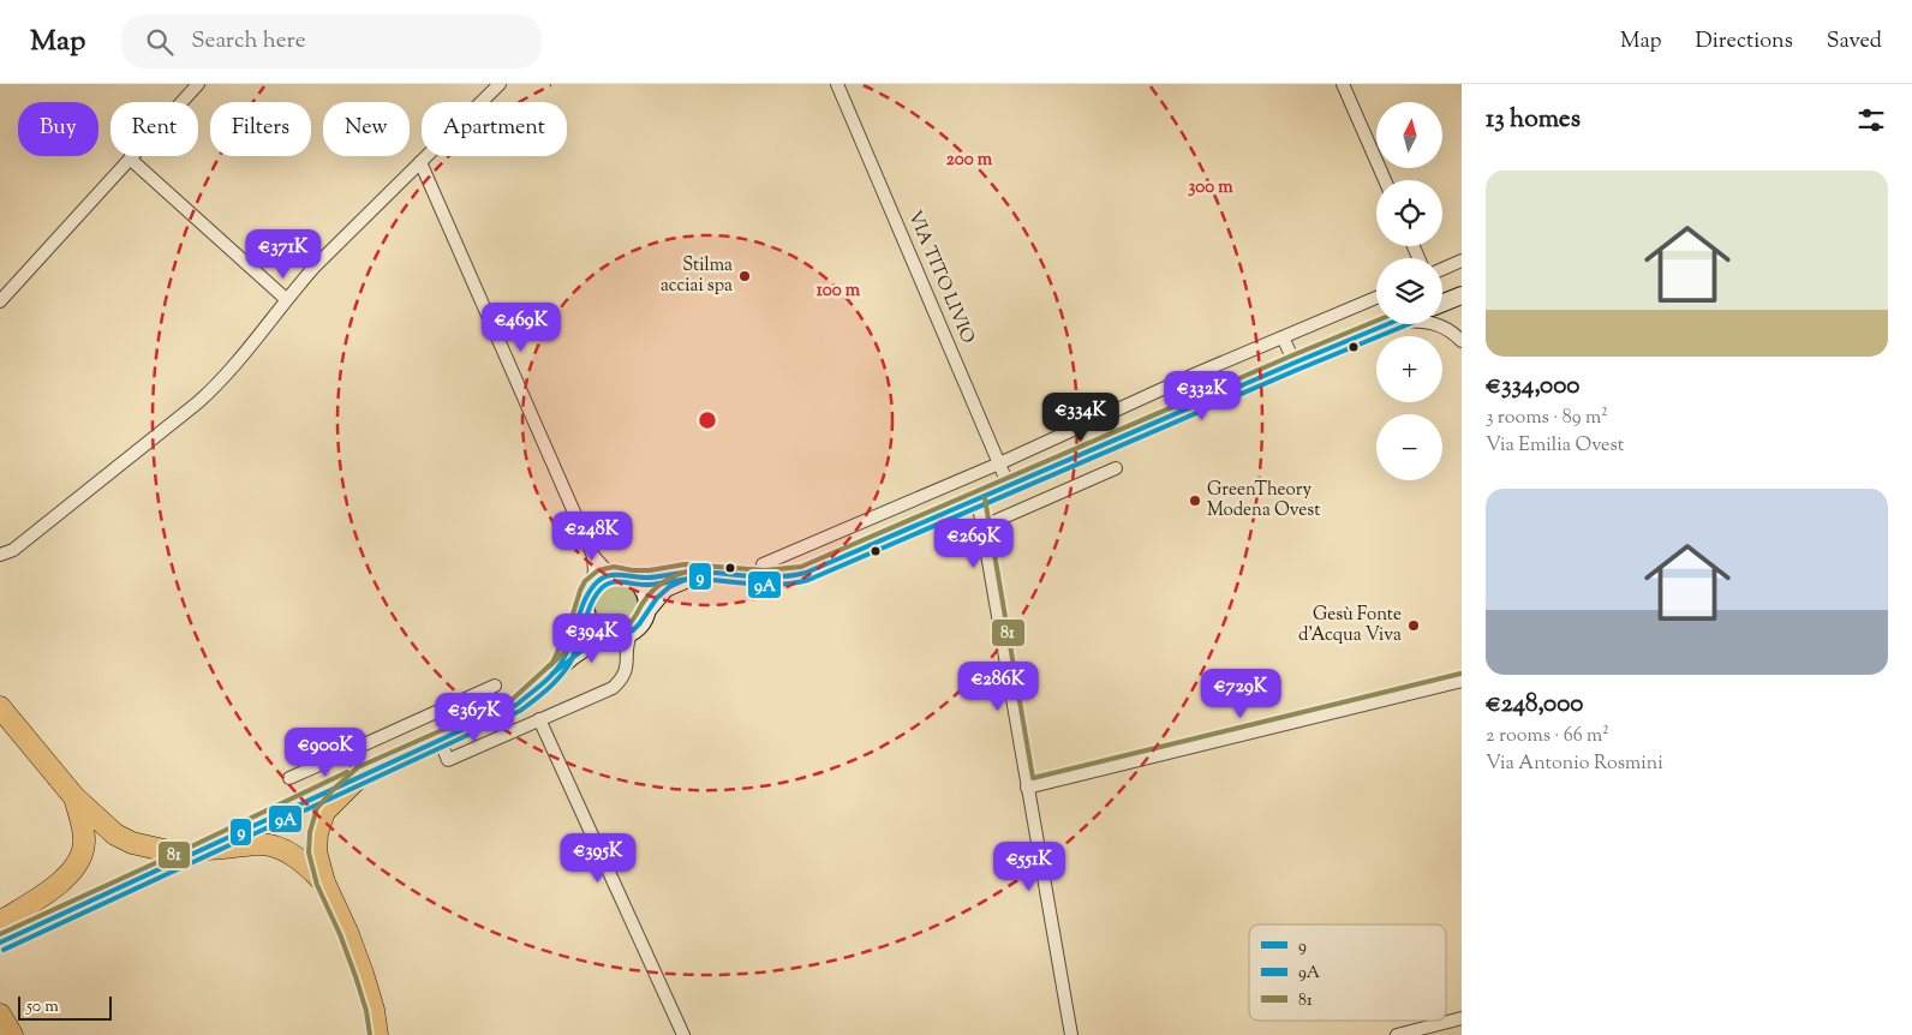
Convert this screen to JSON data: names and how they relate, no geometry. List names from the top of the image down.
{
  "streets": {
    "street": ["VIA TITO LIVIO"]
  },
  "places": ["Stilma acciai spa", "GreenTheory Modena Ovest", "Gesù Fonte d'Acqua Viva"],
  "lines": ["transit line 81", "transit line 9", "transit line 9A"],
  "legend": ["9", "9A", "81"],
  "scale_bar": "50 m",
  "north": "top",
  "page": {
    "header": "Map",
    "search": "Search here",
    "nav": ["Map", "Directions", "Saved"],
    "heading": "13 homes",
    "map_buttons": ["+", "−"],
    "chip": [
      "Buy",
      "Rent",
      "Filters",
      "New",
      "Apartment"
    ],
    "list": [
      {
        "name": "€334,000",
        "note": "3 rooms · 89 m² · Via Emilia Ovest"
      },
      {
        "name": "€248,000",
        "note": "2 rooms · 66 m² · Via Antonio Rosmini"
      }
    ],
    "price": [
      "€371K",
      "€469K",
      "€332K",
      "€334K",
      "€248K",
      "€269K",
      "€394K",
      "€286K",
      "€729K",
      "€367K",
      "€900K",
      "€395K",
      "€551K"
    ],
    "scale": "50 m"
  },
  "rings": ["200 m", "300 m", "100 m"]
}
